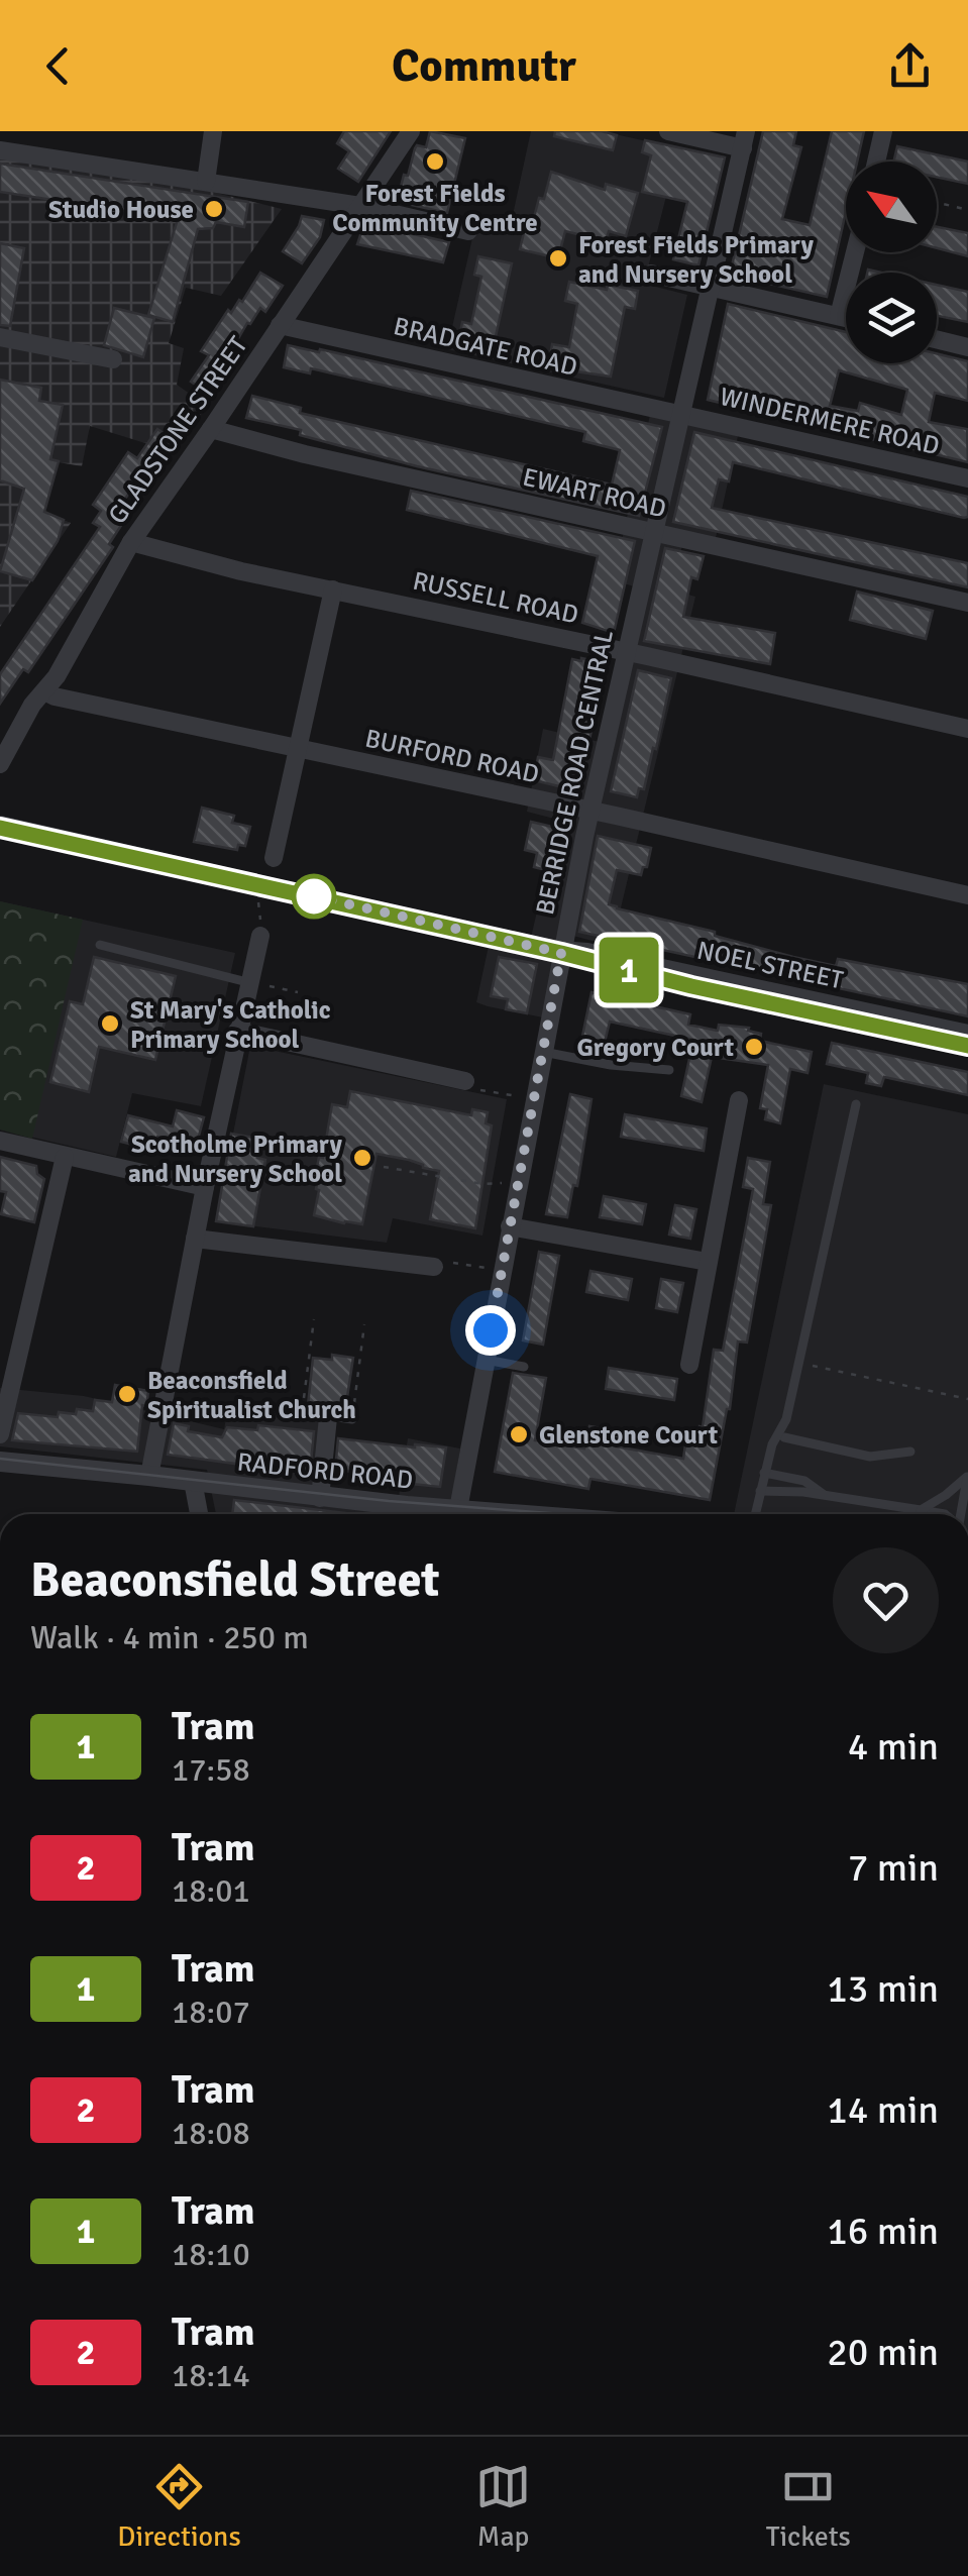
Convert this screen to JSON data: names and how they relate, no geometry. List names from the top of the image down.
{
  "streets": {
    "street": [
      "BRADGATE ROAD",
      "WINDERMERE ROAD",
      "GLADSTONE STREET",
      "EWART ROAD",
      "RUSSELL ROAD",
      "BURFORD ROAD",
      "BERRIDGE ROAD CENTRAL",
      "NOEL STREET",
      "RADFORD ROAD"
    ]
  },
  "crossings": [
    ["BRADGATE ROAD", "WINDERMERE ROAD"],
    ["BRADGATE ROAD", "GLADSTONE STREET"],
    ["BRADGATE ROAD", "BERRIDGE ROAD CENTRAL"],
    ["WINDERMERE ROAD", "BERRIDGE ROAD CENTRAL"],
    ["GLADSTONE STREET", "EWART ROAD"],
    ["GLADSTONE STREET", "RUSSELL ROAD"],
    ["GLADSTONE STREET", "BURFORD ROAD"],
    ["EWART ROAD", "BERRIDGE ROAD CENTRAL"],
    ["RUSSELL ROAD", "BERRIDGE ROAD CENTRAL"],
    ["BURFORD ROAD", "BERRIDGE ROAD CENTRAL"],
    ["BERRIDGE ROAD CENTRAL", "NOEL STREET"]
  ],
  "places": [
    "Forest Fields Community Centre",
    "Studio House",
    "Forest Fields Primary and Nursery School",
    "St Mary's Catholic Primary School",
    "Gregory Court",
    "Scotholme Primary and Nursery School",
    "Beaconsfield Spiritualist Church",
    "Glenstone Court"
  ],
  "lines": ["tram line 1"],
  "north": "top left",
  "page": {
    "header": "Commutr",
    "on_map": "1",
    "heading": ["Beaconsfield Street", "Walk · 4 min · 250 m"],
    "list": [
      {
        "mark": "1",
        "name": "Tram",
        "note": "17:58",
        "value": "4 min"
      },
      {
        "mark": "2",
        "name": "Tram",
        "note": "18:01",
        "value": "7 min"
      },
      {
        "mark": "1",
        "name": "Tram",
        "note": "18:07",
        "value": "13 min"
      },
      {
        "mark": "2",
        "name": "Tram",
        "note": "18:08",
        "value": "14 min"
      },
      {
        "mark": "1",
        "name": "Tram",
        "note": "18:10",
        "value": "16 min"
      },
      {
        "mark": "2",
        "name": "Tram",
        "note": "18:14",
        "value": "20 min"
      }
    ],
    "tabs": ["Directions", "Map", "Tickets"]
  }
}
